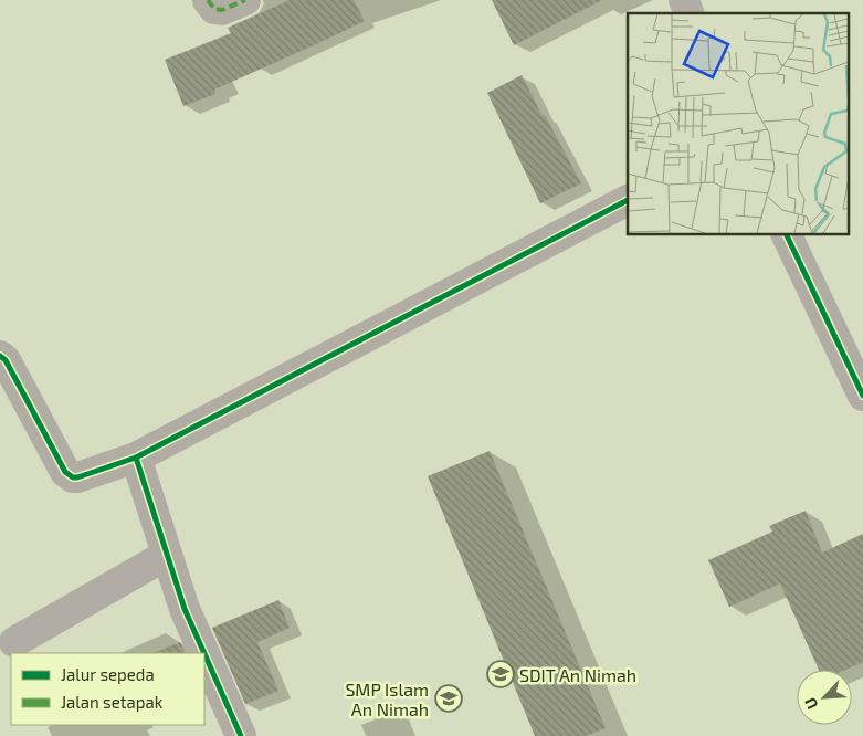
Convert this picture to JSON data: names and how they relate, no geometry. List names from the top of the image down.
{
  "places": {
    "school or university": ["SDIT An Nimah", "SMP Islam An Nimah"]
  },
  "legend": ["Jalur sepeda", "Jalan setapak"],
  "north": "bottom left"
}
